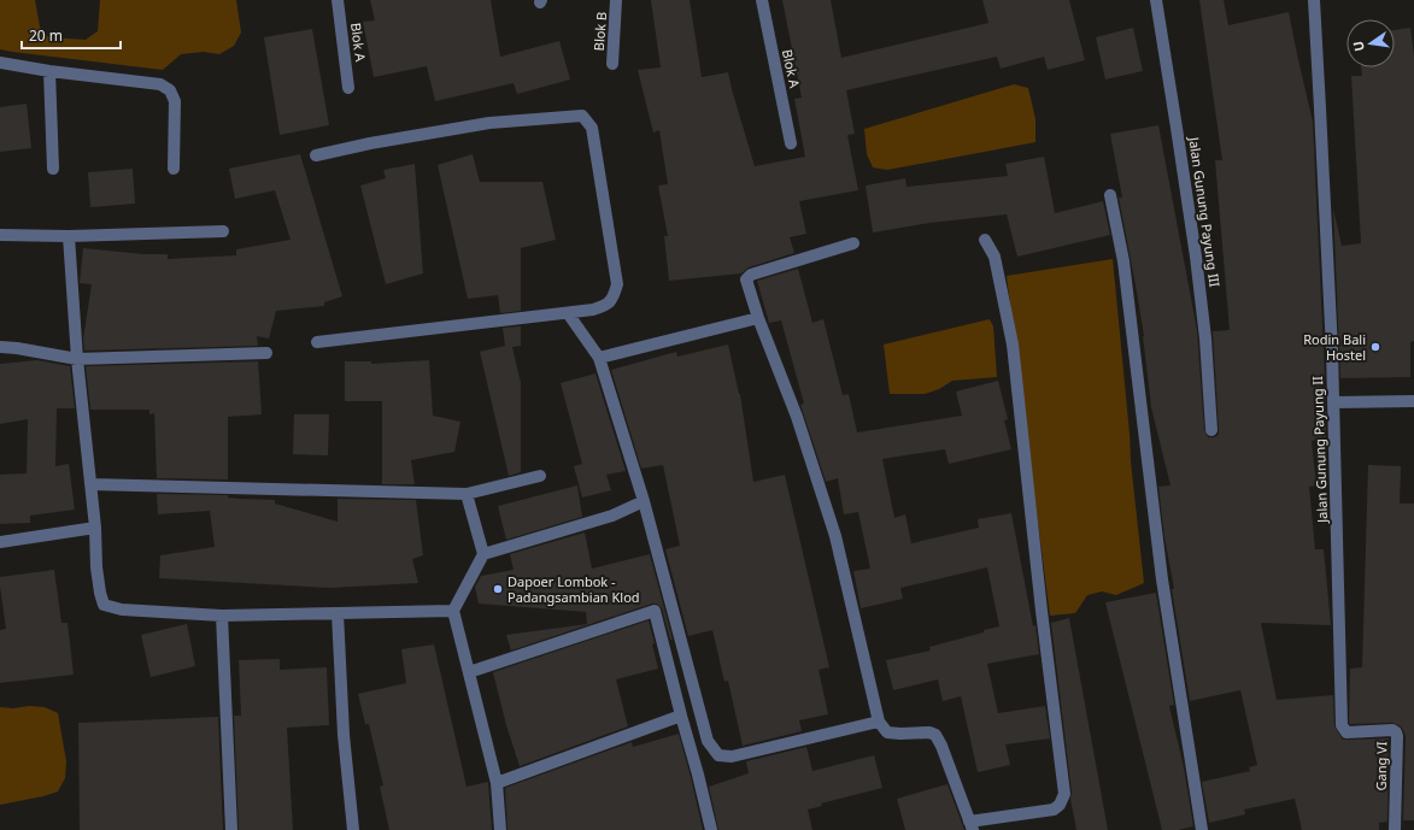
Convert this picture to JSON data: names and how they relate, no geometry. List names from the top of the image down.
{
  "streets": {
    "street": [
      "Blok B",
      "Blok A",
      "Jalan Gunung Payung III",
      "Jalan Gunung Payung II",
      "Gang VI"
    ]
  },
  "crossings": [
    ["Jalan Gunung Payung II", "Gang VI"]
  ],
  "places": ["Rodin Bali Hostel", "Dapoer Lombok - Padangsambian Klod"],
  "scale_bar": "20 m",
  "north": "left"
}
